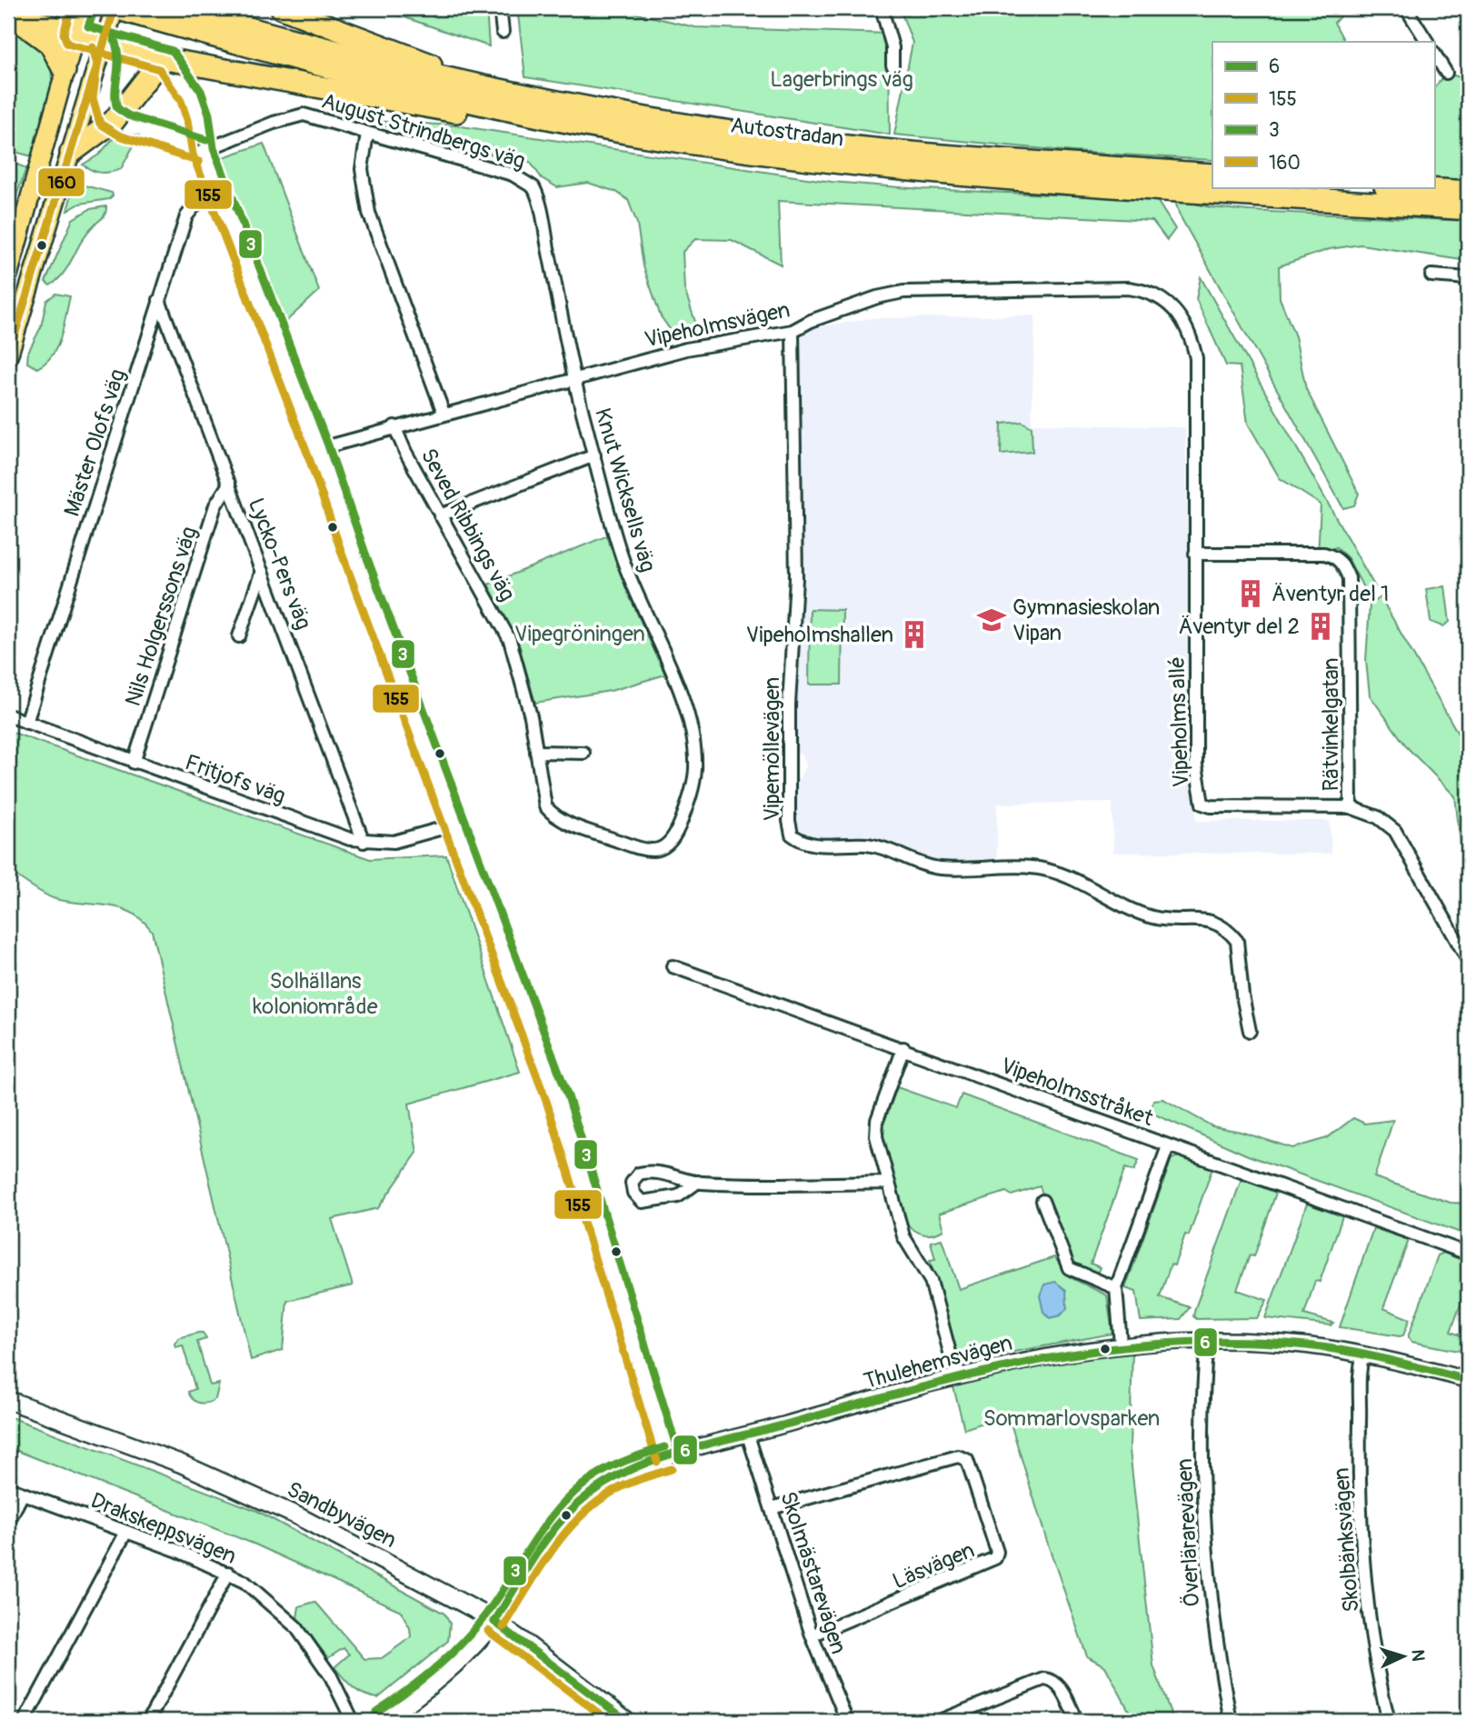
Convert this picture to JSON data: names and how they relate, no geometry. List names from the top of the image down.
{
  "streets": {
    "highway": ["Autostradan"],
    "main road": ["Sandbyvägen"],
    "street": [
      "August Strindbergs väg",
      "Vipeholmsvägen",
      "Mäster Olofs väg",
      "Knut Wicksells väg",
      "Seved Ribbings väg",
      "Lycko-Pers väg",
      "Nils Holgerssons väg",
      "Vipeholms allé",
      "Rätvinkelgatan",
      "Vipemöllevägen",
      "Fritjofs väg",
      "Vipeholmsstråket",
      "Thulehemsvägen",
      "Drakskeppsvägen",
      "Överlärarevägen",
      "Skolbänksvägen",
      "Läsvägen",
      "Skolmästarevägen"
    ]
  },
  "crossings": [
    ["August Strindbergs väg", "Mäster Olofs väg"],
    ["August Strindbergs väg", "Knut Wicksells väg"],
    ["Vipeholmsvägen", "Knut Wicksells väg"],
    ["Vipeholmsvägen", "Seved Ribbings väg"],
    ["Vipeholmsvägen", "Vipeholms allé"],
    ["Vipeholmsvägen", "Vipemöllevägen"],
    ["Mäster Olofs väg", "Lycko-Pers väg"],
    ["Mäster Olofs väg", "Fritjofs väg"],
    ["Knut Wicksells väg", "Seved Ribbings väg"],
    ["Lycko-Pers väg", "Nils Holgerssons väg"],
    ["Lycko-Pers väg", "Fritjofs väg"],
    ["Nils Holgerssons väg", "Fritjofs väg"],
    ["Vipeholms allé", "Rätvinkelgatan"],
    ["Thulehemsvägen", "Sandbyvägen"],
    ["Thulehemsvägen", "Överlärarevägen"],
    ["Thulehemsvägen", "Skolbänksvägen"],
    ["Thulehemsvägen", "Skolmästarevägen"],
    ["Läsvägen", "Skolmästarevägen"]
  ],
  "parks": [
    "Lagerbrings väg",
    "Vipegröningen",
    "Solhällans koloniområde",
    "Sommarlovsparken"
  ],
  "places": {
    "building": ["Äventyr del 1", "Äventyr del 2", "Vipeholmshallen"],
    "school or university": ["Gymnasieskolan Vipan"]
  },
  "lines": [
    "transit line 155",
    "transit line 160",
    "transit line 3",
    "transit line 6"
  ],
  "legend": [
    "6",
    "155",
    "3",
    "160"
  ],
  "north": "right"
}
